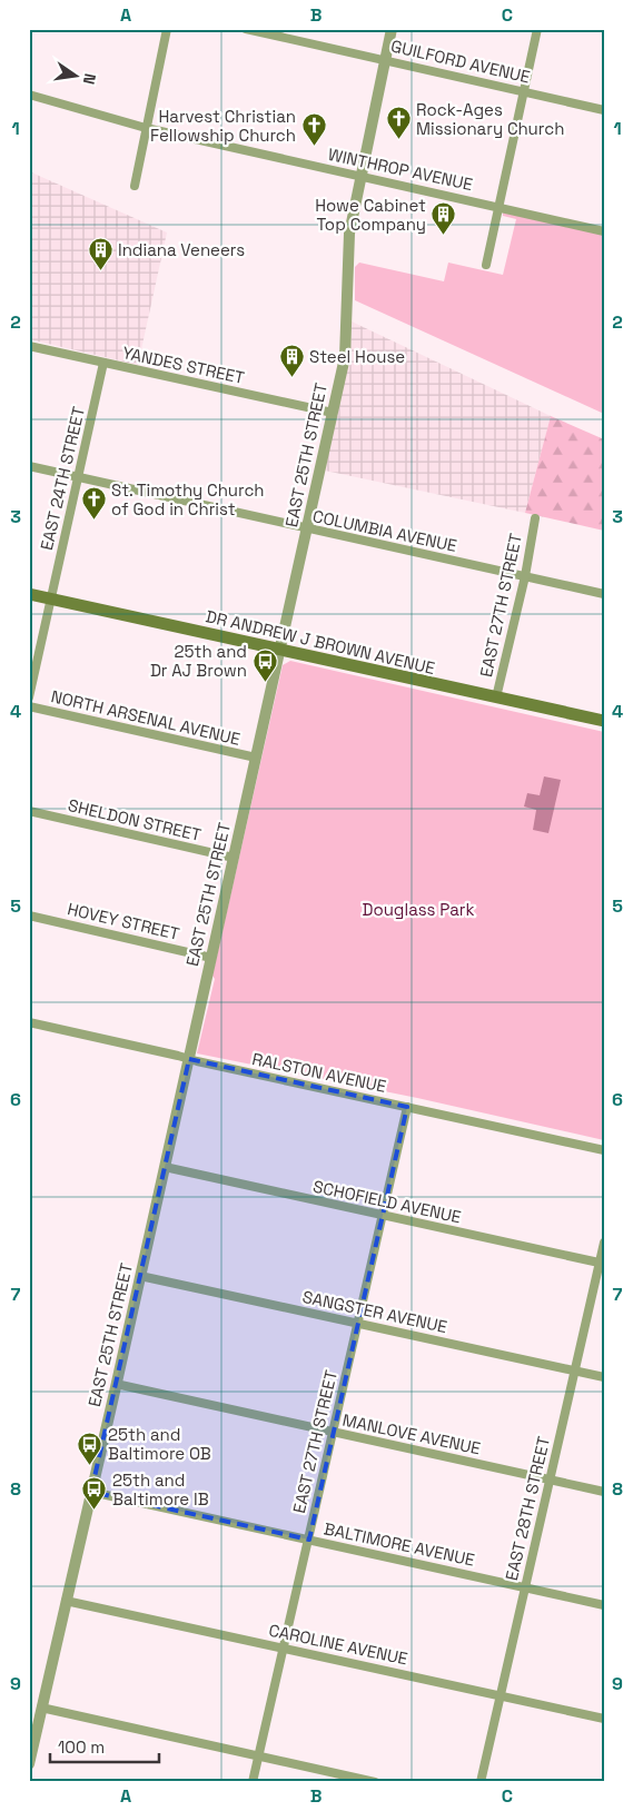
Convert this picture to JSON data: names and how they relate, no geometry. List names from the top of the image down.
{
  "streets": {
    "main road": ["DR ANDREW J BROWN AVENUE"],
    "street": [
      "GUILFORD AVENUE",
      "WINTHROP AVENUE",
      "YANDES STREET",
      "EAST 25TH STREET",
      "EAST 24TH STREET",
      "COLUMBIA AVENUE",
      "EAST 27TH STREET",
      "NORTH ARSENAL AVENUE",
      "SHELDON STREET",
      "HOVEY STREET",
      "RALSTON AVENUE",
      "SCHOFIELD AVENUE",
      "SANGSTER AVENUE",
      "MANLOVE AVENUE",
      "EAST 28TH STREET",
      "BALTIMORE AVENUE",
      "CAROLINE AVENUE"
    ]
  },
  "crossings": [
    ["GUILFORD AVENUE", "EAST 25TH STREET"],
    ["WINTHROP AVENUE", "EAST 25TH STREET"],
    ["YANDES STREET", "EAST 25TH STREET"],
    ["YANDES STREET", "EAST 24TH STREET"],
    ["EAST 25TH STREET", "COLUMBIA AVENUE"],
    ["EAST 25TH STREET", "DR ANDREW J BROWN AVENUE"],
    ["EAST 25TH STREET", "NORTH ARSENAL AVENUE"],
    ["EAST 25TH STREET", "SHELDON STREET"],
    ["EAST 25TH STREET", "HOVEY STREET"],
    ["EAST 25TH STREET", "RALSTON AVENUE"],
    ["EAST 25TH STREET", "SCHOFIELD AVENUE"],
    ["EAST 25TH STREET", "SANGSTER AVENUE"],
    ["EAST 25TH STREET", "MANLOVE AVENUE"],
    ["EAST 25TH STREET", "BALTIMORE AVENUE"],
    ["EAST 25TH STREET", "CAROLINE AVENUE"],
    ["EAST 24TH STREET", "COLUMBIA AVENUE"],
    ["EAST 24TH STREET", "DR ANDREW J BROWN AVENUE"],
    ["COLUMBIA AVENUE", "EAST 27TH STREET"],
    ["EAST 27TH STREET", "DR ANDREW J BROWN AVENUE"],
    ["EAST 27TH STREET", "RALSTON AVENUE"],
    ["EAST 27TH STREET", "SCHOFIELD AVENUE"],
    ["EAST 27TH STREET", "SANGSTER AVENUE"],
    ["EAST 27TH STREET", "MANLOVE AVENUE"],
    ["EAST 27TH STREET", "BALTIMORE AVENUE"],
    ["EAST 27TH STREET", "CAROLINE AVENUE"],
    ["SCHOFIELD AVENUE", "EAST 28TH STREET"],
    ["SANGSTER AVENUE", "EAST 28TH STREET"],
    ["MANLOVE AVENUE", "EAST 28TH STREET"],
    ["EAST 28TH STREET", "BALTIMORE AVENUE"],
    ["EAST 28TH STREET", "CAROLINE AVENUE"]
  ],
  "parks": ["Douglass Park"],
  "places": {
    "church": ["Rock-Ages Missionary Church", "Harvest Christian Fellowship Church", "St. Timothy Church of God in Christ"],
    "building": ["Howe Cabinet Top Company", "Indiana Veneers", "Steel House"],
    "bus stop": ["25th and Dr AJ Brown", "25th and Baltimore OB", "25th and Baltimore IB"]
  },
  "scale_bar": "100 m",
  "north": "right",
  "grid": {
    "columns": ["A", "B", "C"],
    "rows": [
      "1",
      "2",
      "3",
      "4",
      "5",
      "6",
      "7",
      "8",
      "9"
    ]
  }
}
